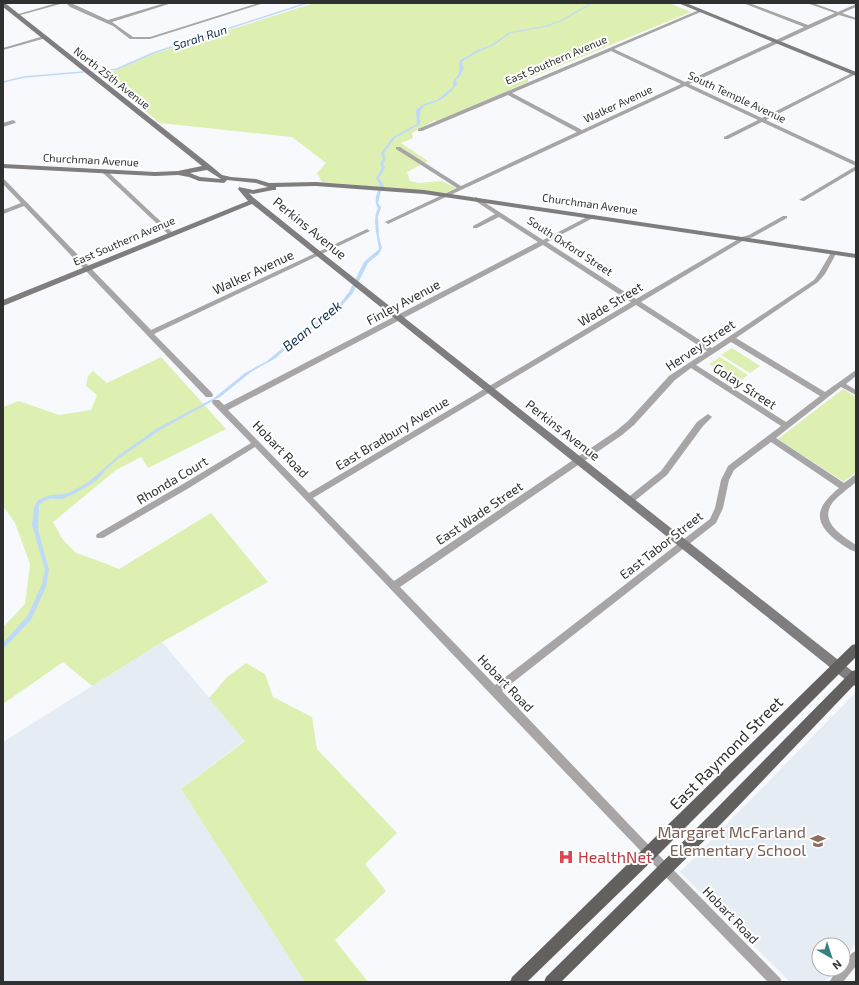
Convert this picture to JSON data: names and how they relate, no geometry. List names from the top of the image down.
{
  "streets": {
    "main road": ["East Raymond Street"],
    "street": [
      "East Southern Avenue",
      "North 25th Avenue",
      "South Temple Avenue",
      "Walker Avenue",
      "Churchman Avenue",
      "Perkins Avenue",
      "South Oxford Street",
      "Finley Avenue",
      "Wade Street",
      "Hervey Street",
      "Golay Street",
      "East Bradbury Avenue",
      "Hobart Road",
      "Rhonda Court",
      "East Wade Street",
      "East Tabor Street"
    ]
  },
  "crossings": [
    ["East Southern Avenue", "South Temple Avenue"],
    ["East Southern Avenue", "Perkins Avenue"],
    ["North 25th Avenue", "Churchman Avenue"],
    ["South Temple Avenue", "Walker Avenue"],
    ["Walker Avenue", "Churchman Avenue"],
    ["Walker Avenue", "Perkins Avenue"],
    ["Churchman Avenue", "Perkins Avenue"],
    ["Churchman Avenue", "South Oxford Street"],
    ["Churchman Avenue", "Finley Avenue"],
    ["Churchman Avenue", "Wade Street"],
    ["Churchman Avenue", "Hervey Street"],
    ["Perkins Avenue", "Finley Avenue"],
    ["Perkins Avenue", "Wade Street"],
    ["Perkins Avenue", "Hervey Street"],
    ["Perkins Avenue", "East Bradbury Avenue"],
    ["Perkins Avenue", "East Wade Street"],
    ["Perkins Avenue", "East Tabor Street"],
    ["Perkins Avenue", "East Raymond Street"],
    ["South Oxford Street", "Finley Avenue"],
    ["South Oxford Street", "Wade Street"],
    ["South Oxford Street", "Hervey Street"],
    ["Finley Avenue", "Hobart Road"],
    ["Wade Street", "East Bradbury Avenue"],
    ["Hervey Street", "Golay Street"],
    ["Hervey Street", "East Wade Street"],
    ["Golay Street", "East Tabor Street"],
    ["East Bradbury Avenue", "Hobart Road"],
    ["Hobart Road", "Rhonda Court"],
    ["Hobart Road", "East Wade Street"],
    ["Hobart Road", "East Tabor Street"],
    ["Hobart Road", "East Raymond Street"]
  ],
  "water": ["Sarah Run", "Bean Creek"],
  "places": {
    "school or university": ["Margaret McFarland Elementary School"],
    "hospital": ["HealthNet"]
  },
  "north": "bottom right"
}
